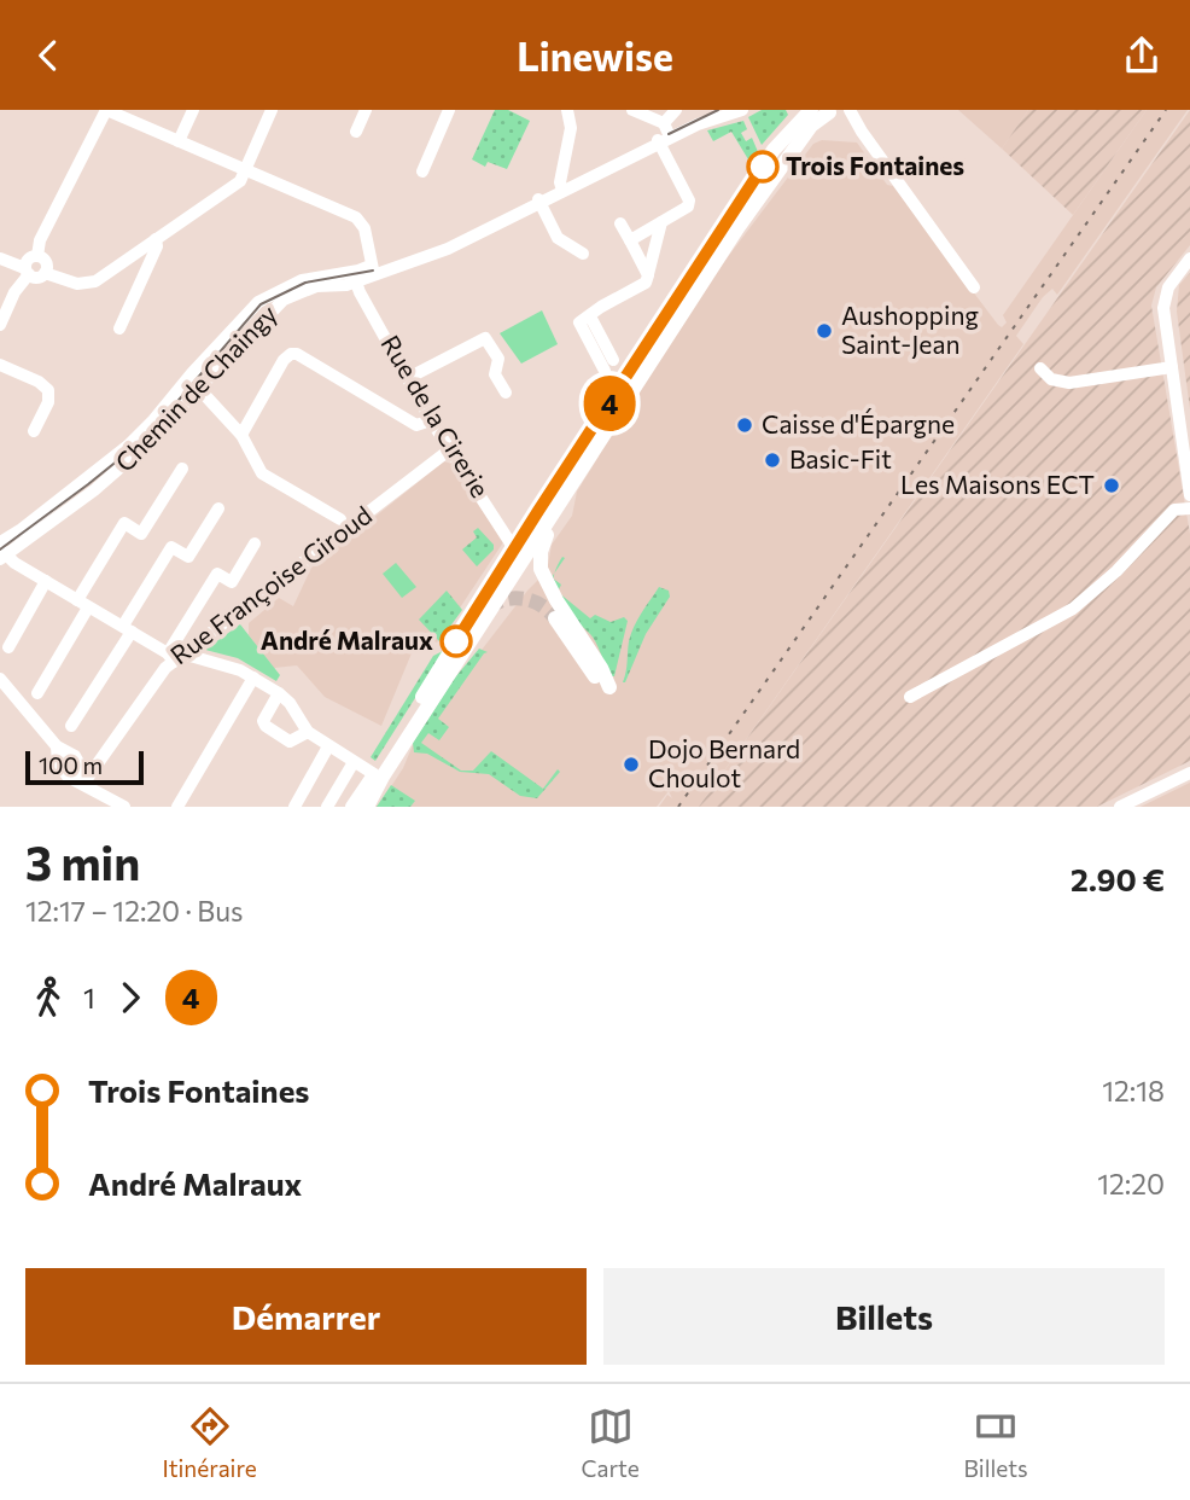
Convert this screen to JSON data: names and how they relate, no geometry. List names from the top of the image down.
{
  "streets": {
    "street": ["Chemin de Chaingy", "Rue de la Cirerie", "Rue Françoise Giroud"]
  },
  "crossings": [
    ["Chemin de Chaingy", "Rue de la Cirerie"],
    ["Rue de la Cirerie", "Rue Françoise Giroud"]
  ],
  "places": [
    "Trois Fontaines",
    "Aushopping Saint-Jean",
    "Caisse d'Épargne",
    "Basic-Fit",
    "Les Maisons ECT",
    "André Malraux",
    "Dojo Bernard Choulot"
  ],
  "lines": ["bus line 4"],
  "scale_bar": "100 m",
  "page": {
    "header": "Linewise",
    "on_map": "4",
    "scale": "100 m",
    "heading": ["3 min", "12:17 – 12:20 · Bus", "2.90 €"],
    "legs": ["1", "4"],
    "list": [
      {
        "name": "Trois Fontaines",
        "value": "12:18"
      },
      {
        "name": "André Malraux",
        "value": "12:20"
      }
    ],
    "buttons": ["Démarrer", "Billets"],
    "tabs": ["Itinéraire", "Carte", "Billets"]
  }
}
